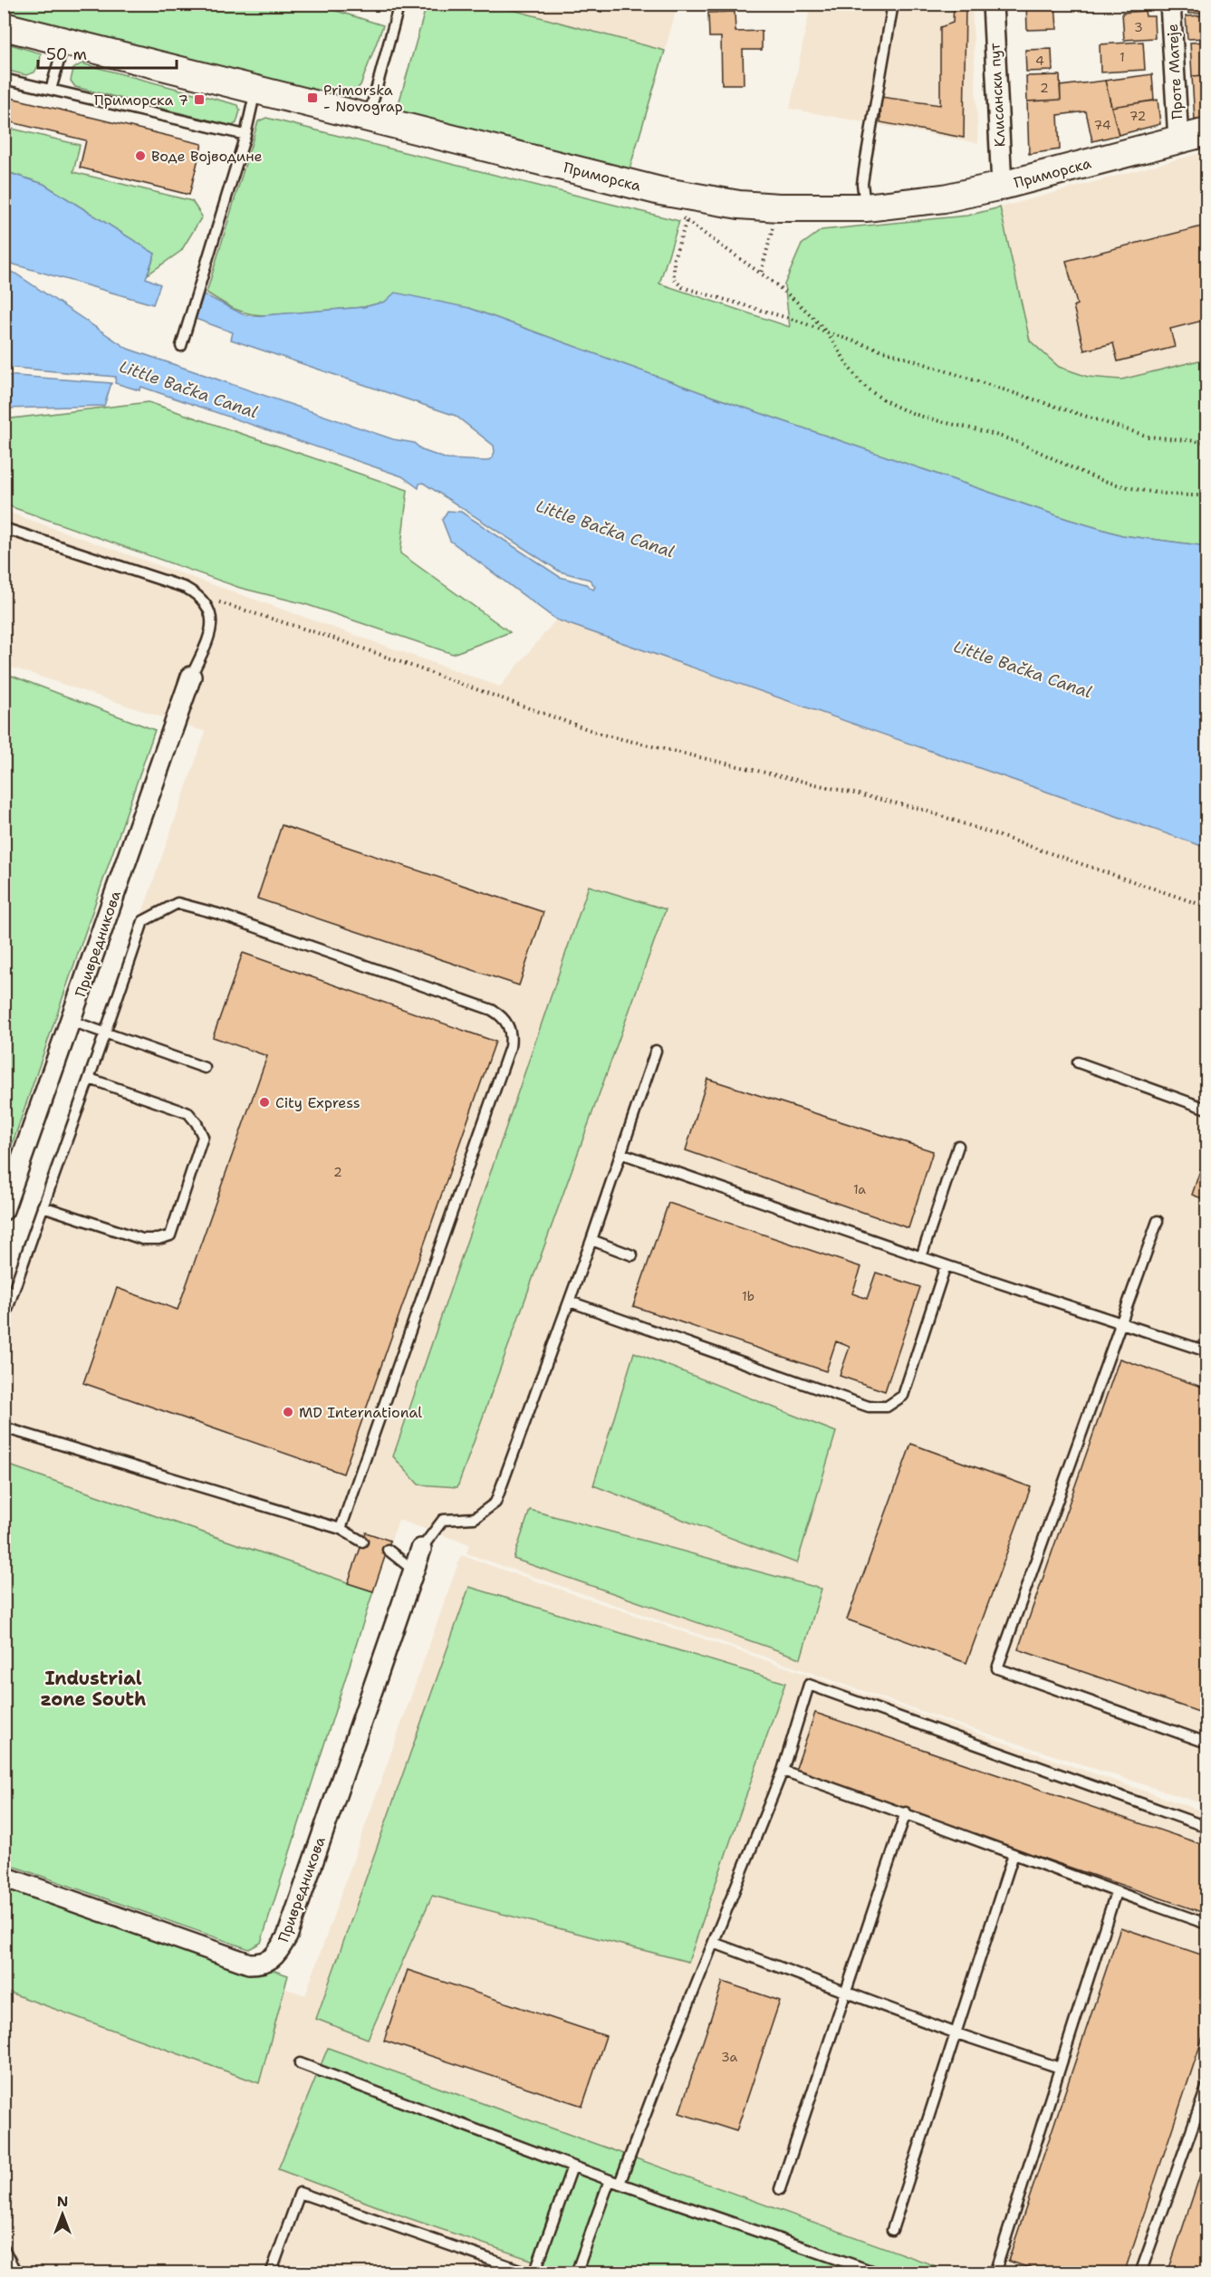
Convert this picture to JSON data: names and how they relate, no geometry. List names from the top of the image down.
{
  "streets": {
    "street": [
      "Проте Матеје",
      "Клисански пут",
      "Приморска",
      "Привредникова"
    ]
  },
  "crossings": [
    ["Проте Матеје", "Приморска"],
    ["Клисански пут", "Приморска"]
  ],
  "districts": ["Industrial zone South"],
  "water": ["Little Bačka Canal"],
  "places": {
    "transit": ["Primorska - Novograp", "Приморска 7"],
    "other": ["Воде Војводине", "City Express", "MD International"]
  },
  "house_numbers": [
    "3",
    "1",
    "4",
    "2",
    "72",
    "74",
    "2",
    "1a",
    "1b",
    "3a"
  ],
  "scale_bar": "50 m",
  "north": "top"
}
